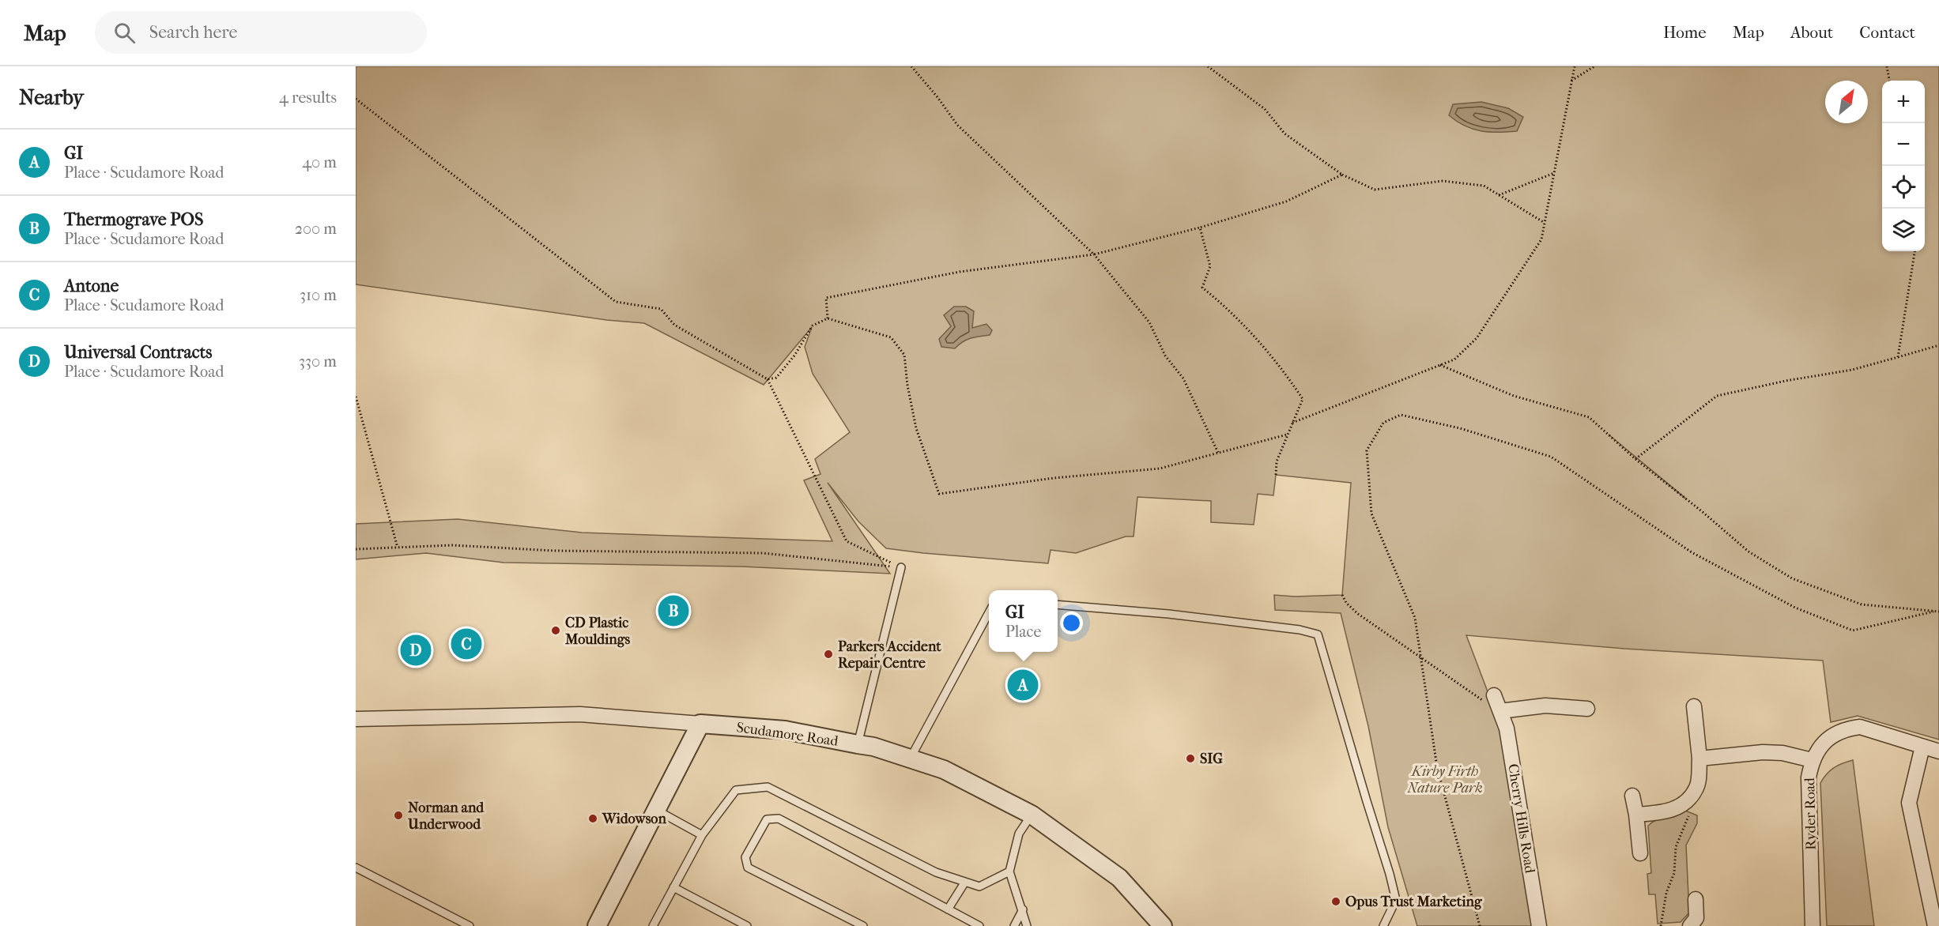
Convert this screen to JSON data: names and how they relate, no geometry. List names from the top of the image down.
{
  "streets": {
    "street": ["Scudamore Road", "Ryder Road", "Cherry Hills Road"]
  },
  "parks": ["Kirby Firth Nature Park"],
  "places": [
    "CD Plastic Mouldings",
    "Parkers Accident Repair Centre",
    "SIG",
    "Norman and Underwood",
    "Widowson",
    "Opus Trust Marketing"
  ],
  "north": "top right",
  "page": {
    "header": "Map",
    "search": "Search here",
    "nav": [
      "Home",
      "Map",
      "About",
      "Contact"
    ],
    "heading": ["Nearby", "4 results"],
    "map_buttons": ["+", "−"],
    "list": [
      {
        "mark": "A",
        "name": "GI",
        "note": "Place · Scudamore Road",
        "value": "40 m"
      },
      {
        "mark": "B",
        "name": "Thermograve POS",
        "note": "Place · Scudamore Road",
        "value": "200 m"
      },
      {
        "mark": "C",
        "name": "Antone",
        "note": "Place · Scudamore Road",
        "value": "310 m"
      },
      {
        "mark": "D",
        "name": "Universal Contracts",
        "note": "Place · Scudamore Road",
        "value": "330 m"
      }
    ],
    "popup": ["GI", "Place"],
    "pins": [
      "B",
      "C",
      "D",
      "A"
    ]
  }
}
